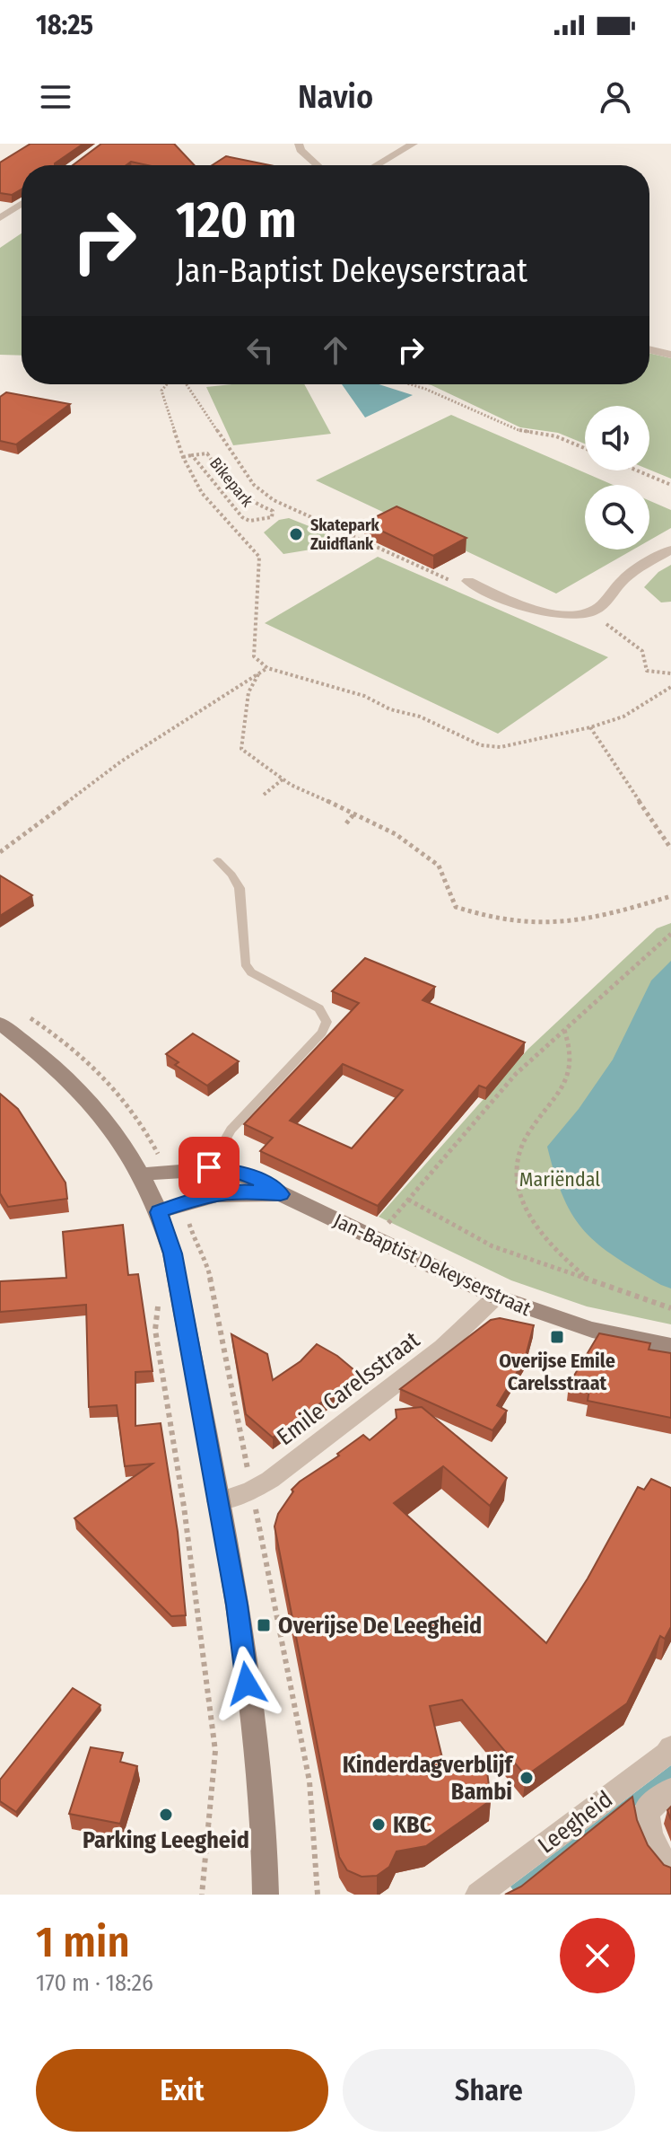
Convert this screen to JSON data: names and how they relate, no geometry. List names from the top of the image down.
{
  "streets": {
    "main road": ["Jan-Baptist Dekeyserstraat"],
    "street": ["Emile Carelsstraat", "Leegheid"],
    "path": ["Bikepark"]
  },
  "crossings": [
    ["Jan-Baptist Dekeyserstraat", "Emile Carelsstraat"]
  ],
  "parks": ["Mariëndal"],
  "places": {
    "other": [
      "Skatepark Zuidflank",
      "Kinderdagverblijf Bambi",
      "Parking Leegheid",
      "KBC"
    ],
    "transit": ["Overijse Emile Carelsstraat", "Overijse De Leegheid"]
  },
  "page": {
    "status": "18:25",
    "header": "Navio",
    "turn": ["120 m", "Jan-Baptist Dekeyserstraat"],
    "heading": ["1 min", "170 m · 18:26"],
    "buttons": ["Exit", "Share"]
  }
}
